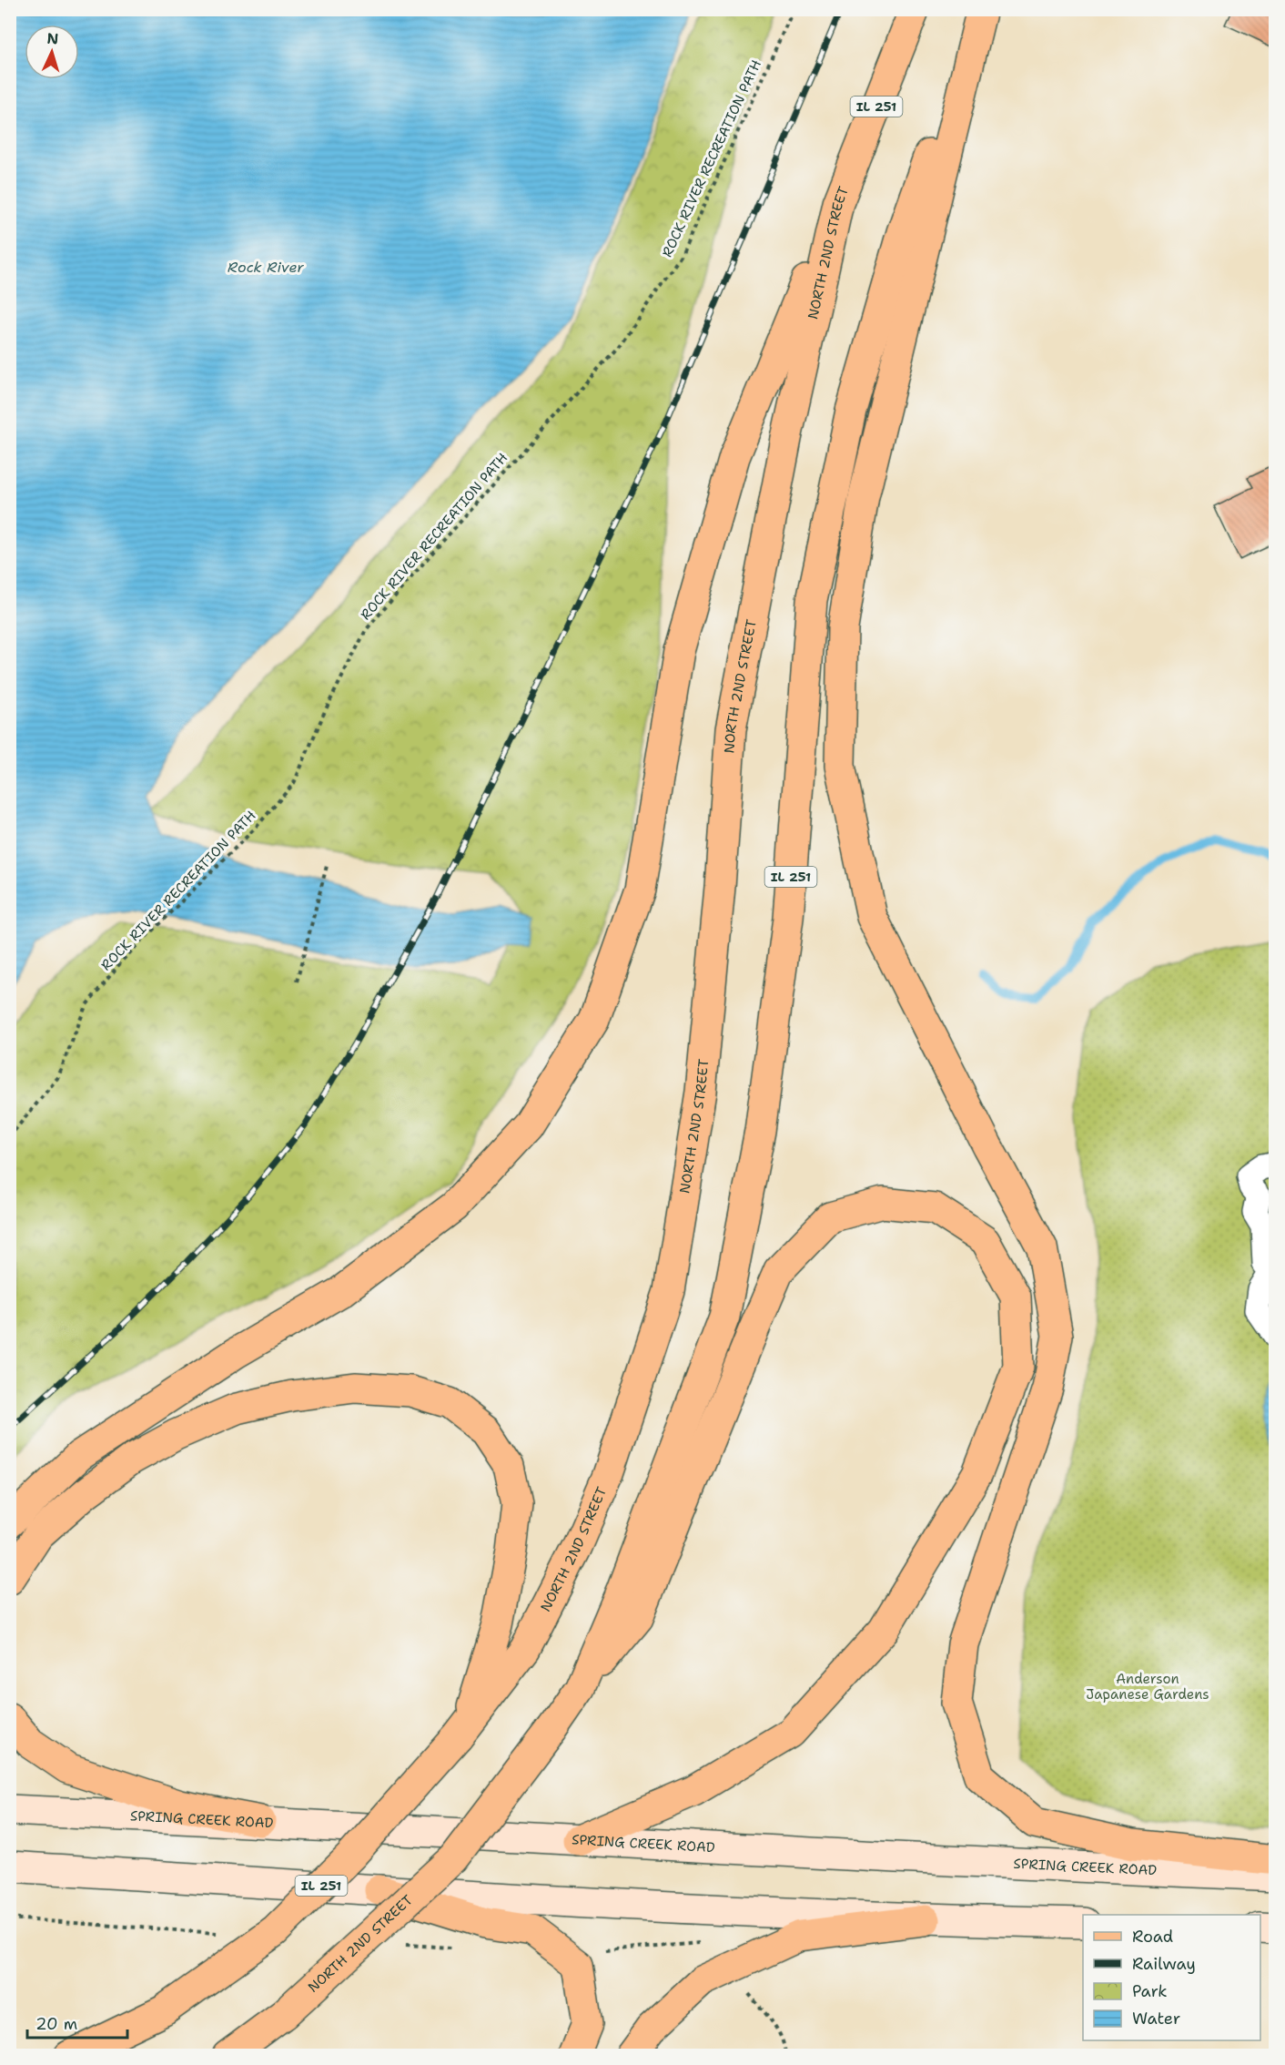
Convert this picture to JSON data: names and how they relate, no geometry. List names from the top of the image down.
{
  "streets": {
    "main road": ["IL 251", "NORTH 2ND STREET", "SPRING CREEK ROAD"],
    "path": ["ROCK RIVER RECREATION PATH"]
  },
  "water": ["Rock River"],
  "parks": ["Anderson Japanese Gardens"],
  "legend": [
    "Road",
    "Railway",
    "Park",
    "Water"
  ],
  "scale_bar": "20 m",
  "north": "top"
}
